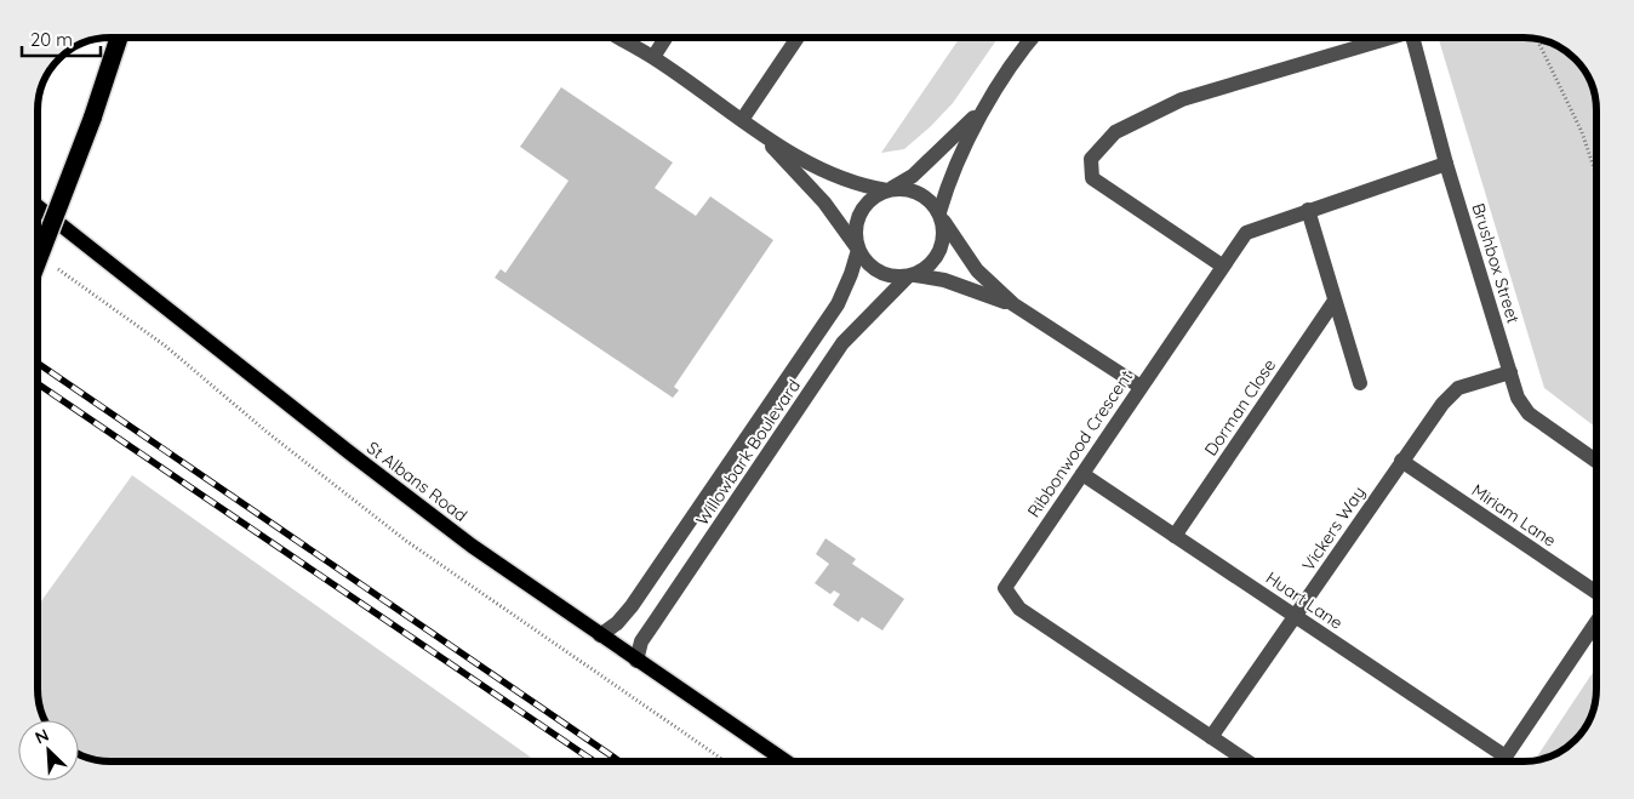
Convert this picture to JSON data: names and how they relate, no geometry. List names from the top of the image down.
{
  "streets": {
    "main road": ["St Albans Road"],
    "street": [
      "Brushbox Street",
      "Dorman Close",
      "Ribbonwood Crescent",
      "Willowbark Boulevard",
      "Miriam Lane",
      "Vickers Way",
      "Huart Lane"
    ]
  },
  "crossings": [
    ["Brushbox Street", "Ribbonwood Crescent"],
    ["Brushbox Street", "Vickers Way"],
    ["Dorman Close", "Huart Lane"],
    ["Ribbonwood Crescent", "Vickers Way"],
    ["Ribbonwood Crescent", "Huart Lane"],
    ["Willowbark Boulevard", "St Albans Road"],
    ["Miriam Lane", "Vickers Way"],
    ["Vickers Way", "Huart Lane"]
  ],
  "scale_bar": "20 m",
  "north": "top left"
}
